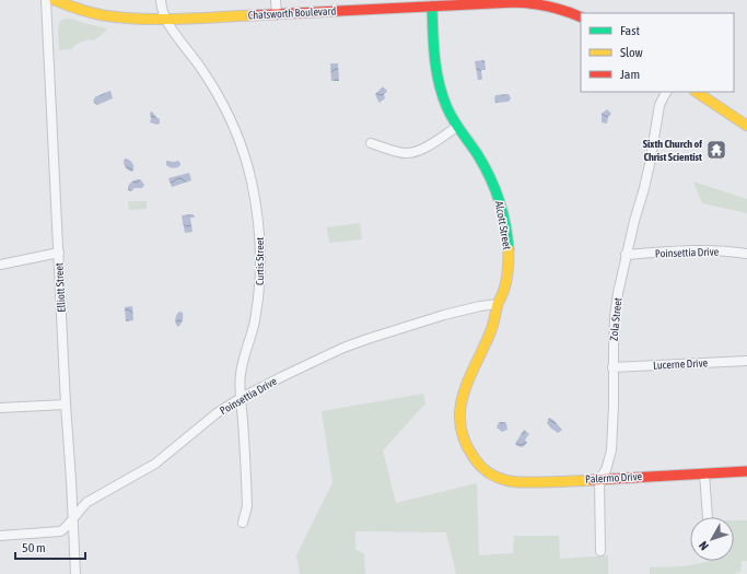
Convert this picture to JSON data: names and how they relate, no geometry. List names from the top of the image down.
{
  "streets": {
    "street": [
      "Chatsworth Boulevard",
      "Alcott Street",
      "Poinsettia Drive",
      "Curtis Street",
      "Elliott Street",
      "Zola Street",
      "Lucerne Drive",
      "Palermo Drive"
    ]
  },
  "crossings": [
    ["Chatsworth Boulevard", "Alcott Street"],
    ["Chatsworth Boulevard", "Curtis Street"],
    ["Alcott Street", "Poinsettia Drive"],
    ["Alcott Street", "Palermo Drive"],
    ["Poinsettia Drive", "Curtis Street"],
    ["Poinsettia Drive", "Elliott Street"],
    ["Poinsettia Drive", "Zola Street"],
    ["Zola Street", "Lucerne Drive"],
    ["Zola Street", "Palermo Drive"]
  ],
  "places": {
    "temple": ["Sixth Church of Christ Scientist"]
  },
  "legend": ["Fast", "Slow", "Jam"],
  "scale_bar": "50 m",
  "north": "bottom left"
}
